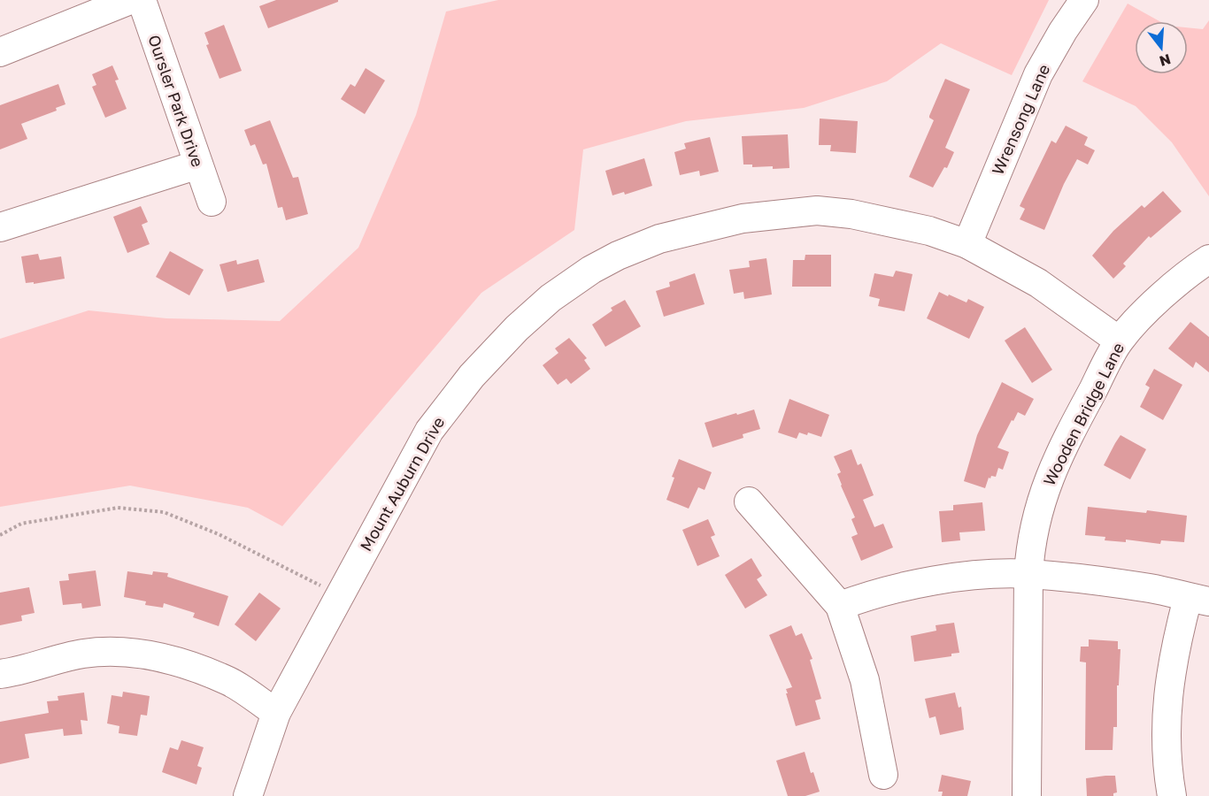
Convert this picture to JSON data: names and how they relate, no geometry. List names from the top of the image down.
{
  "streets": {
    "street": [
      "Oursler Park Drive",
      "Wrensong Lane",
      "Wooden Bridge Lane",
      "Mount Auburn Drive"
    ]
  },
  "crossings": [
    ["Wrensong Lane", "Mount Auburn Drive"],
    ["Wooden Bridge Lane", "Mount Auburn Drive"]
  ],
  "north": "bottom"
}
